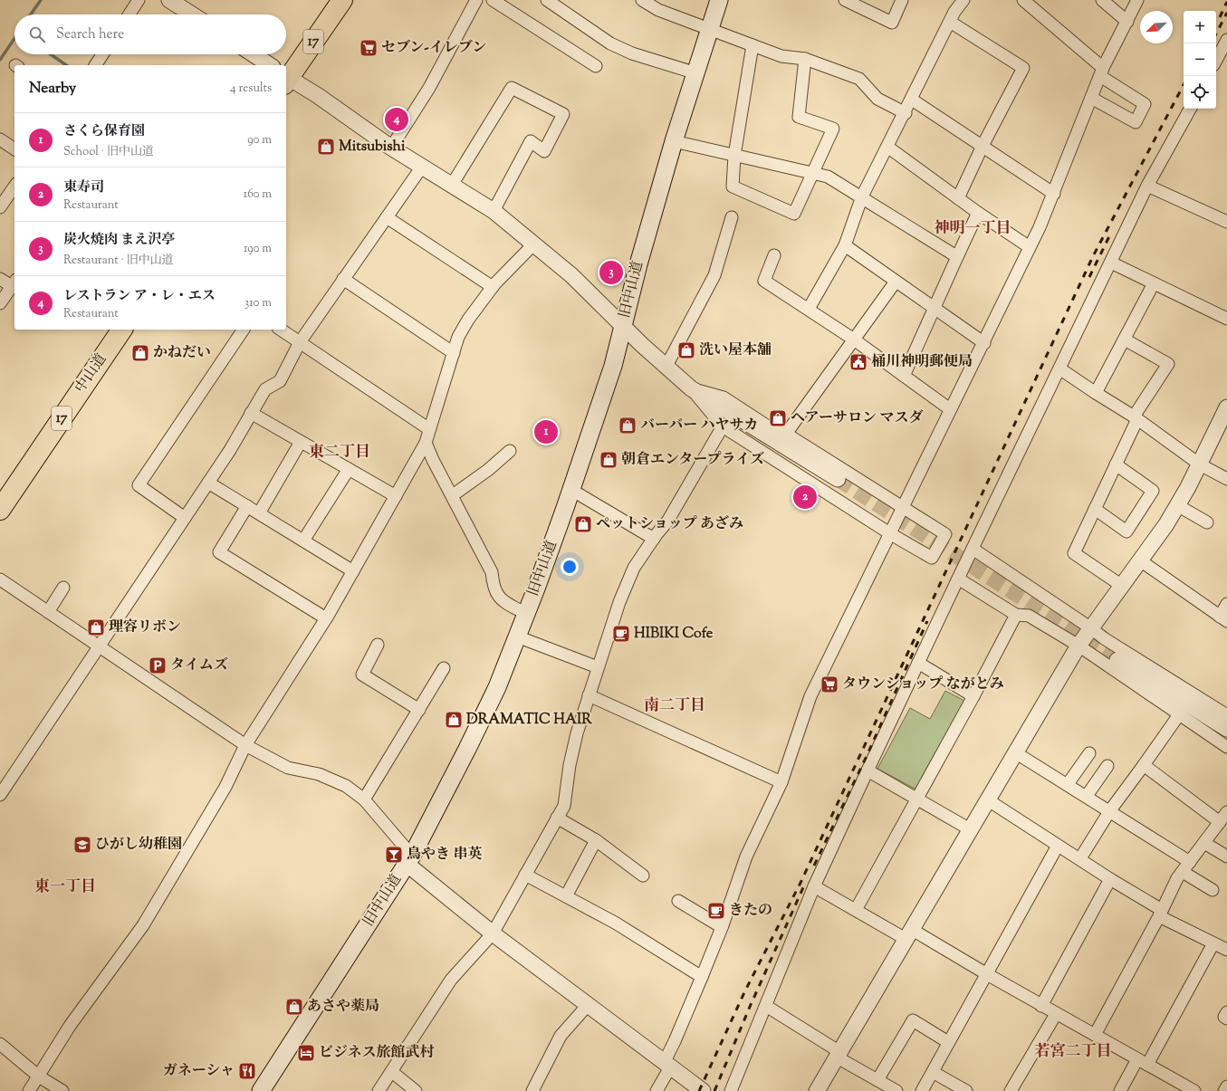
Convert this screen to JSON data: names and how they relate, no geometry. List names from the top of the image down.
{
  "streets": {
    "highway": ["17", "中山道"],
    "main road": ["旧中山道"]
  },
  "districts": [
    "神明一丁目",
    "東二丁目",
    "南二丁目",
    "東一丁目",
    "若宮二丁目"
  ],
  "places": {
    "supermarket": ["セブン-イレブン", "タウンショップ ながとみ"],
    "shop": [
      "Mitsubishi",
      "洗い屋本舗",
      "かねだい",
      "ヘアーサロン マスダ",
      "バーバー ハヤサカ",
      "朝倉エンタープライズ",
      "ペットショップ あざみ",
      "理容リボン",
      "DRAMATIC HAIR",
      "あさや薬局"
    ],
    "public building": ["桶川神明郵便局"],
    "cafe": ["HIBIKI Cofe", "きたの"],
    "parking": ["タイムズ"],
    "school or university": ["ひがし幼稚園"],
    "bar": ["鳥やき 串英"],
    "hotel": ["ビジネス旅館武村"],
    "restaurant": ["ガネーシャ"]
  },
  "north": "bottom left",
  "page": {
    "map_buttons": ["+", "−"],
    "search": "Search here",
    "heading": ["Nearby", "4 results"],
    "pins": [
      "4",
      "3",
      "1",
      "2"
    ],
    "list": [
      {
        "mark": "1",
        "name": "さくら保育園",
        "note": "School · 旧中山道",
        "value": "90 m"
      },
      {
        "mark": "2",
        "name": "東寿司",
        "note": "Restaurant",
        "value": "160 m"
      },
      {
        "mark": "3",
        "name": "炭火焼肉 まえ沢亭",
        "note": "Restaurant · 旧中山道",
        "value": "190 m"
      },
      {
        "mark": "4",
        "name": "レストラン ア・レ・エス",
        "note": "Restaurant",
        "value": "310 m"
      }
    ]
  }
}
